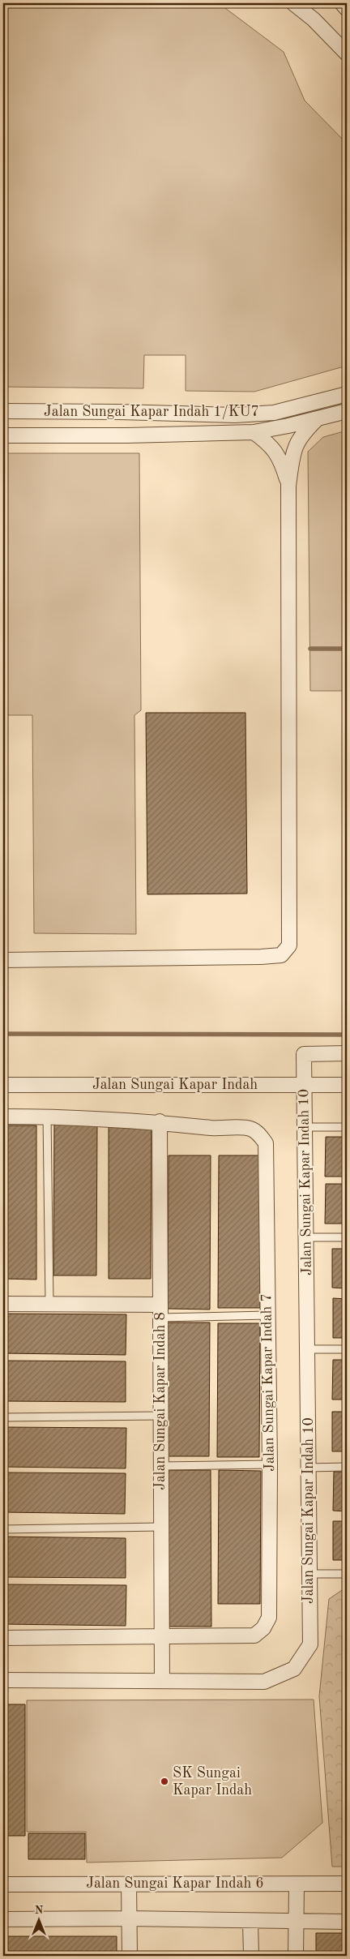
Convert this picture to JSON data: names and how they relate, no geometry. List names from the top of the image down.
{
  "streets": {
    "street": [
      "Jalan Sungai Kapar Indah 1/KU7",
      "Jalan Sungai Kapar Indah",
      "Jalan Sungai Kapar Indah 10",
      "Jalan Sungai Kapar Indah 7",
      "Jalan Sungai Kapar Indah 8",
      "Jalan Sungai Kapar Indah 6"
    ]
  },
  "crossings": [
    ["Jalan Sungai Kapar Indah", "Jalan Sungai Kapar Indah 10"],
    ["Jalan Sungai Kapar Indah 10", "Jalan Sungai Kapar Indah 8"],
    ["Jalan Sungai Kapar Indah 7", "Jalan Sungai Kapar Indah 8"]
  ],
  "places": ["SK Sungai Kapar Indah"],
  "north": "top"
}
